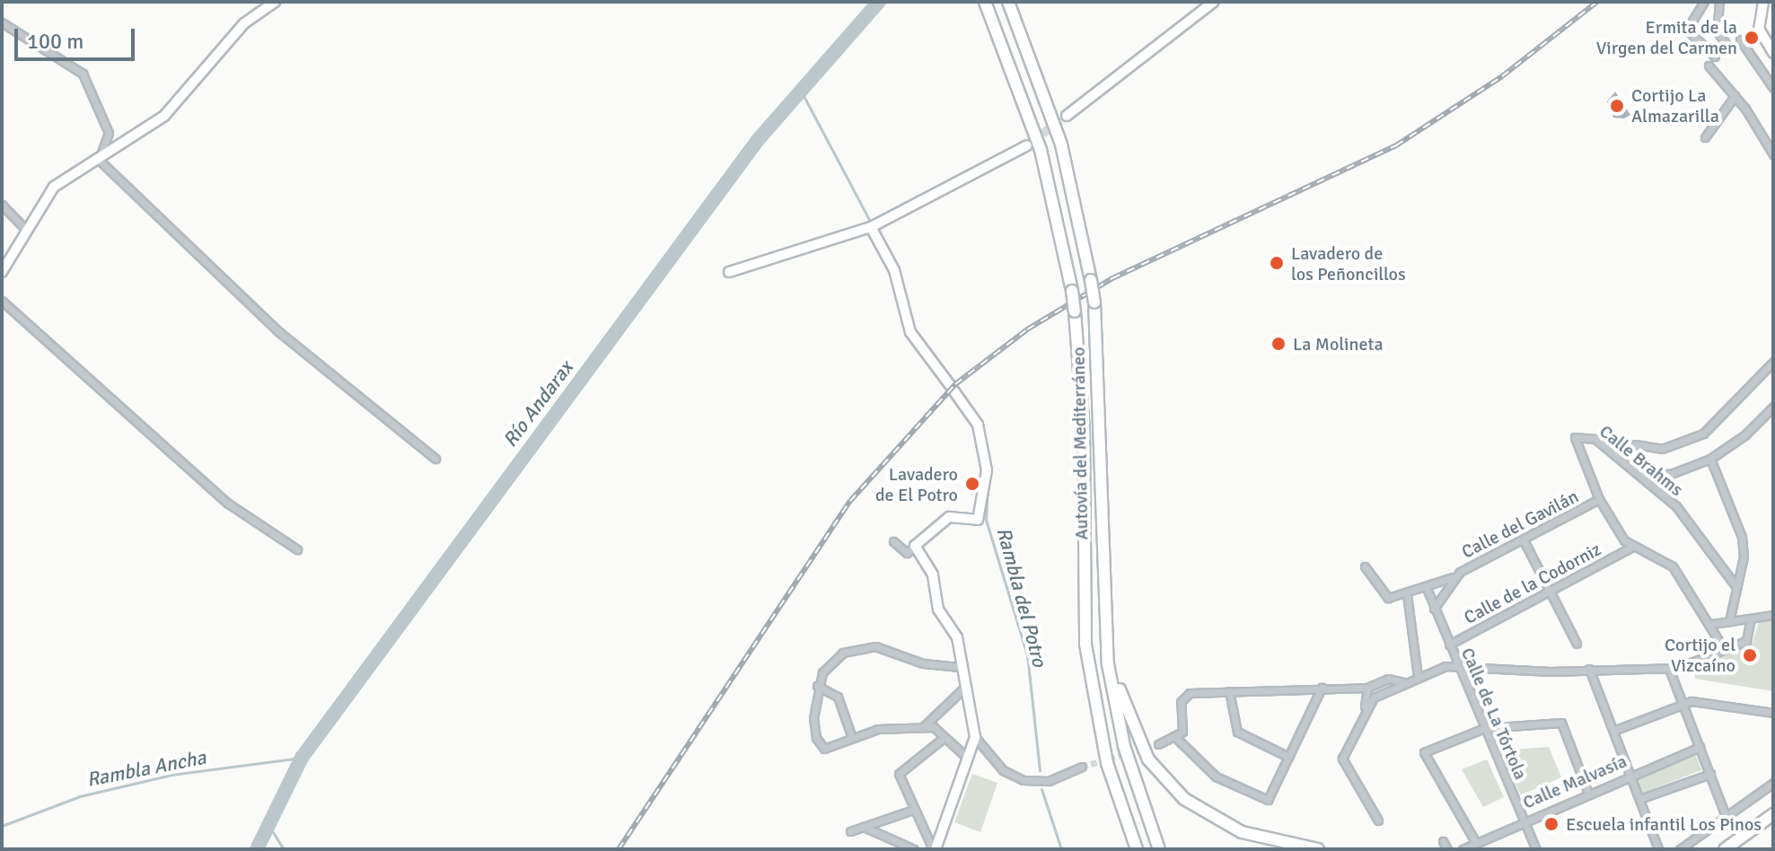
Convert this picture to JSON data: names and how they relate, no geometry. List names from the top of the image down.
{
  "streets": {
    "highway": ["Autovía del Mediterráneo"],
    "street": [
      "Calle Brahms",
      "Calle del Gavilán",
      "Calle de la Codorniz",
      "Calle de La Tórtola",
      "Calle Malvasía"
    ]
  },
  "crossings": [
    ["Calle Brahms", "Calle del Gavilán"],
    ["Calle del Gavilán", "Calle de La Tórtola"],
    ["Calle de la Codorniz", "Calle de La Tórtola"],
    ["Calle de La Tórtola", "Calle Malvasía"]
  ],
  "water": ["Río Andarax", "Rambla del Potro", "Rambla Ancha"],
  "places": [
    "Ermita de la Virgen del Carmen",
    "Cortijo La Almazarilla",
    "Lavadero de los Peñoncillos",
    "La Molineta",
    "Lavadero de El Potro",
    "Cortijo el Vizcaíno",
    "Escuela infantil Los Pinos"
  ],
  "scale_bar": "100 m"
}
